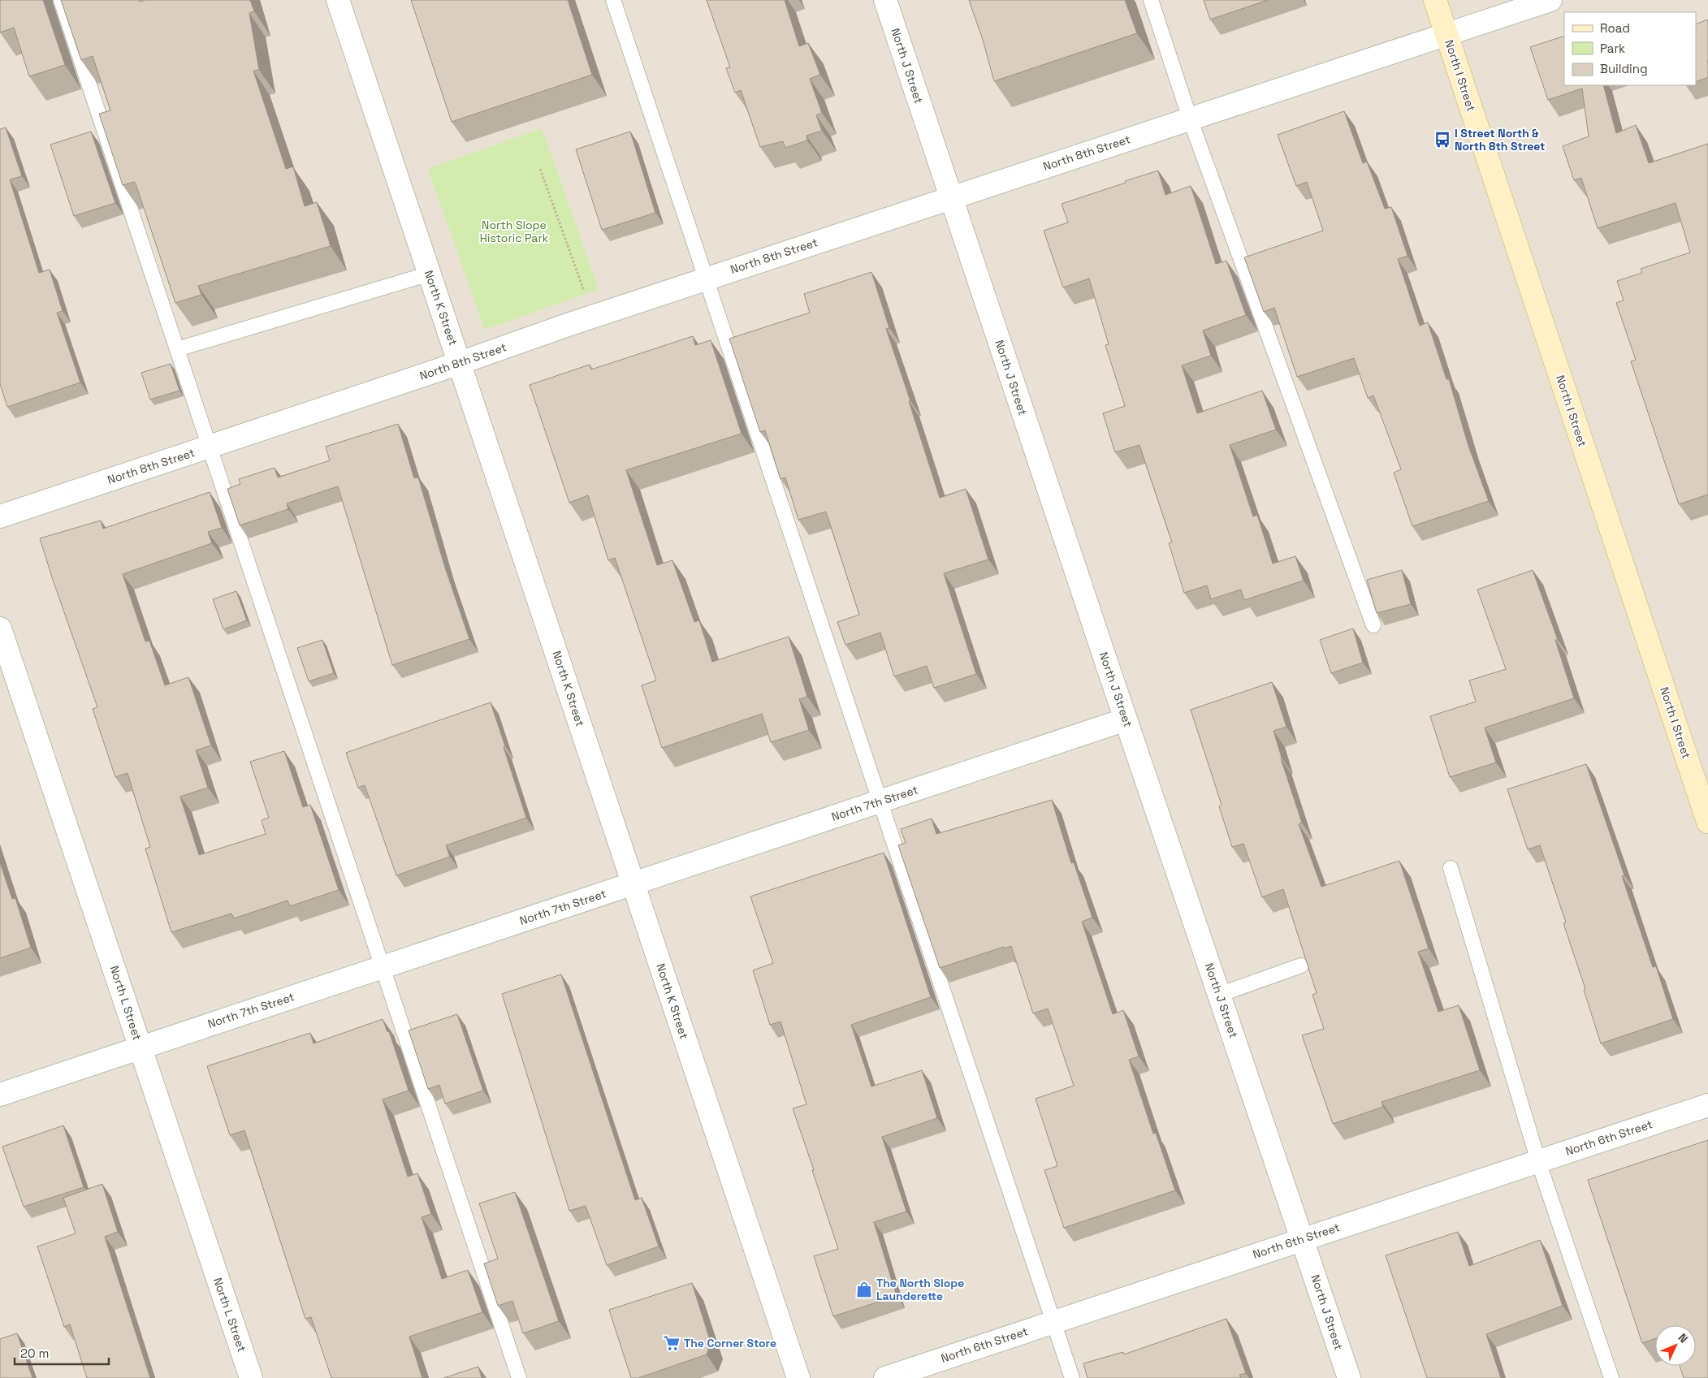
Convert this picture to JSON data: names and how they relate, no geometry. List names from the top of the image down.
{
  "streets": {
    "main road": ["North I Street"],
    "street": [
      "North J Street",
      "North 8th Street",
      "North K Street",
      "North 7th Street",
      "North L Street",
      "North 6th Street"
    ]
  },
  "crossings": [
    ["North J Street", "North 8th Street"],
    ["North J Street", "North 7th Street"],
    ["North J Street", "North 6th Street"],
    ["North I Street", "North 8th Street"],
    ["North 8th Street", "North K Street"],
    ["North K Street", "North 7th Street"],
    ["North 7th Street", "North L Street"]
  ],
  "parks": ["North Slope Historic Park"],
  "places": {
    "bus stop": ["I Street North & North 8th Street"],
    "shop": ["The North Slope Launderette"],
    "supermarket": ["The Corner Store"]
  },
  "legend": ["Road", "Park", "Building"],
  "scale_bar": "20 m",
  "north": "top right"
}
